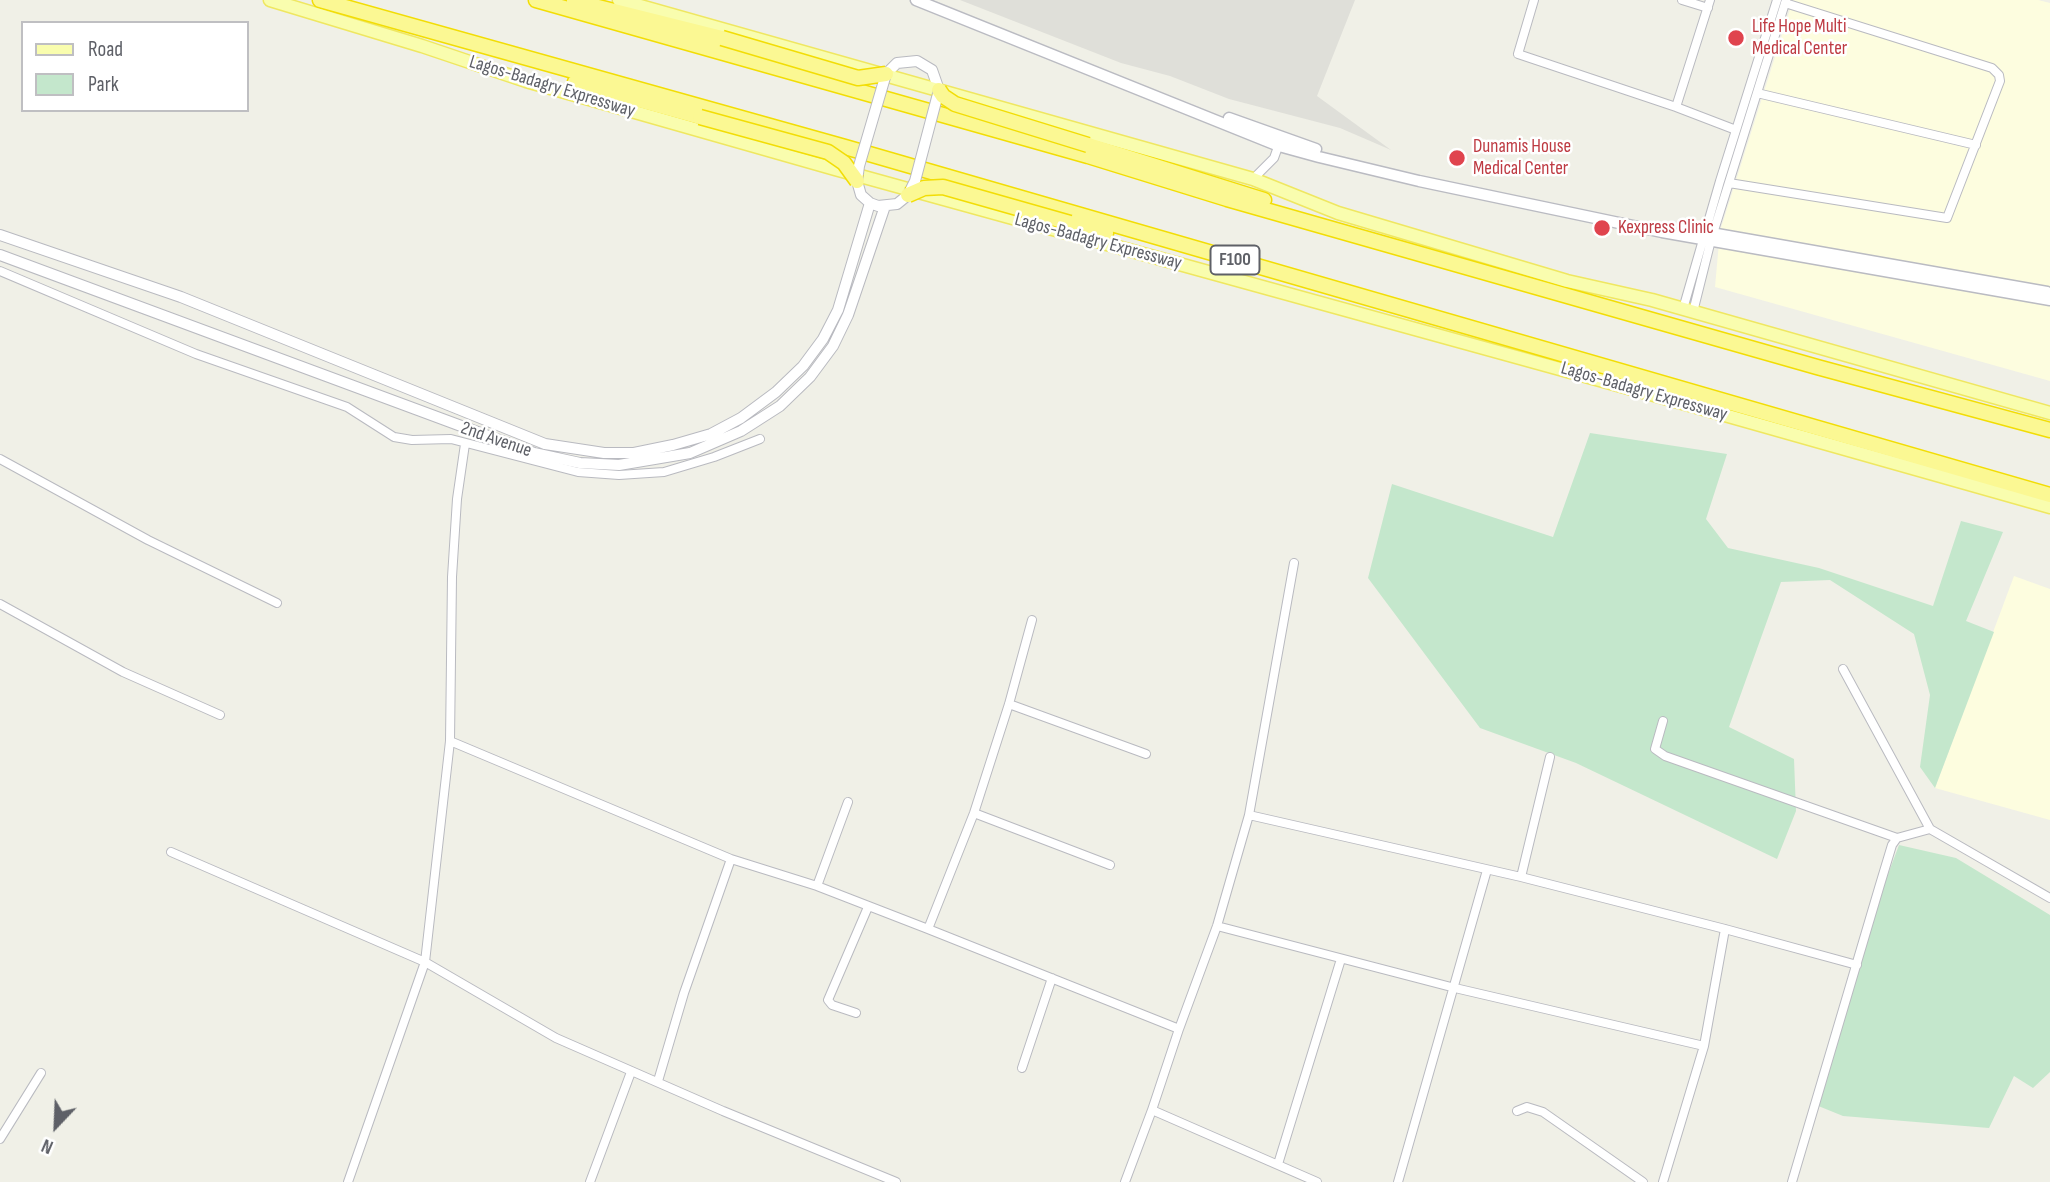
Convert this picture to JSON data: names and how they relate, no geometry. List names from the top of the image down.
{
  "streets": {
    "highway": ["Lagos-Badagry Expressway", "F100"],
    "street": ["2nd Avenue"]
  },
  "places": ["Life Hope Multi Medical Center", "Dunamis House Medical Center", "Kexpress Clinic"],
  "legend": ["Road", "Park"],
  "north": "bottom left"
}
